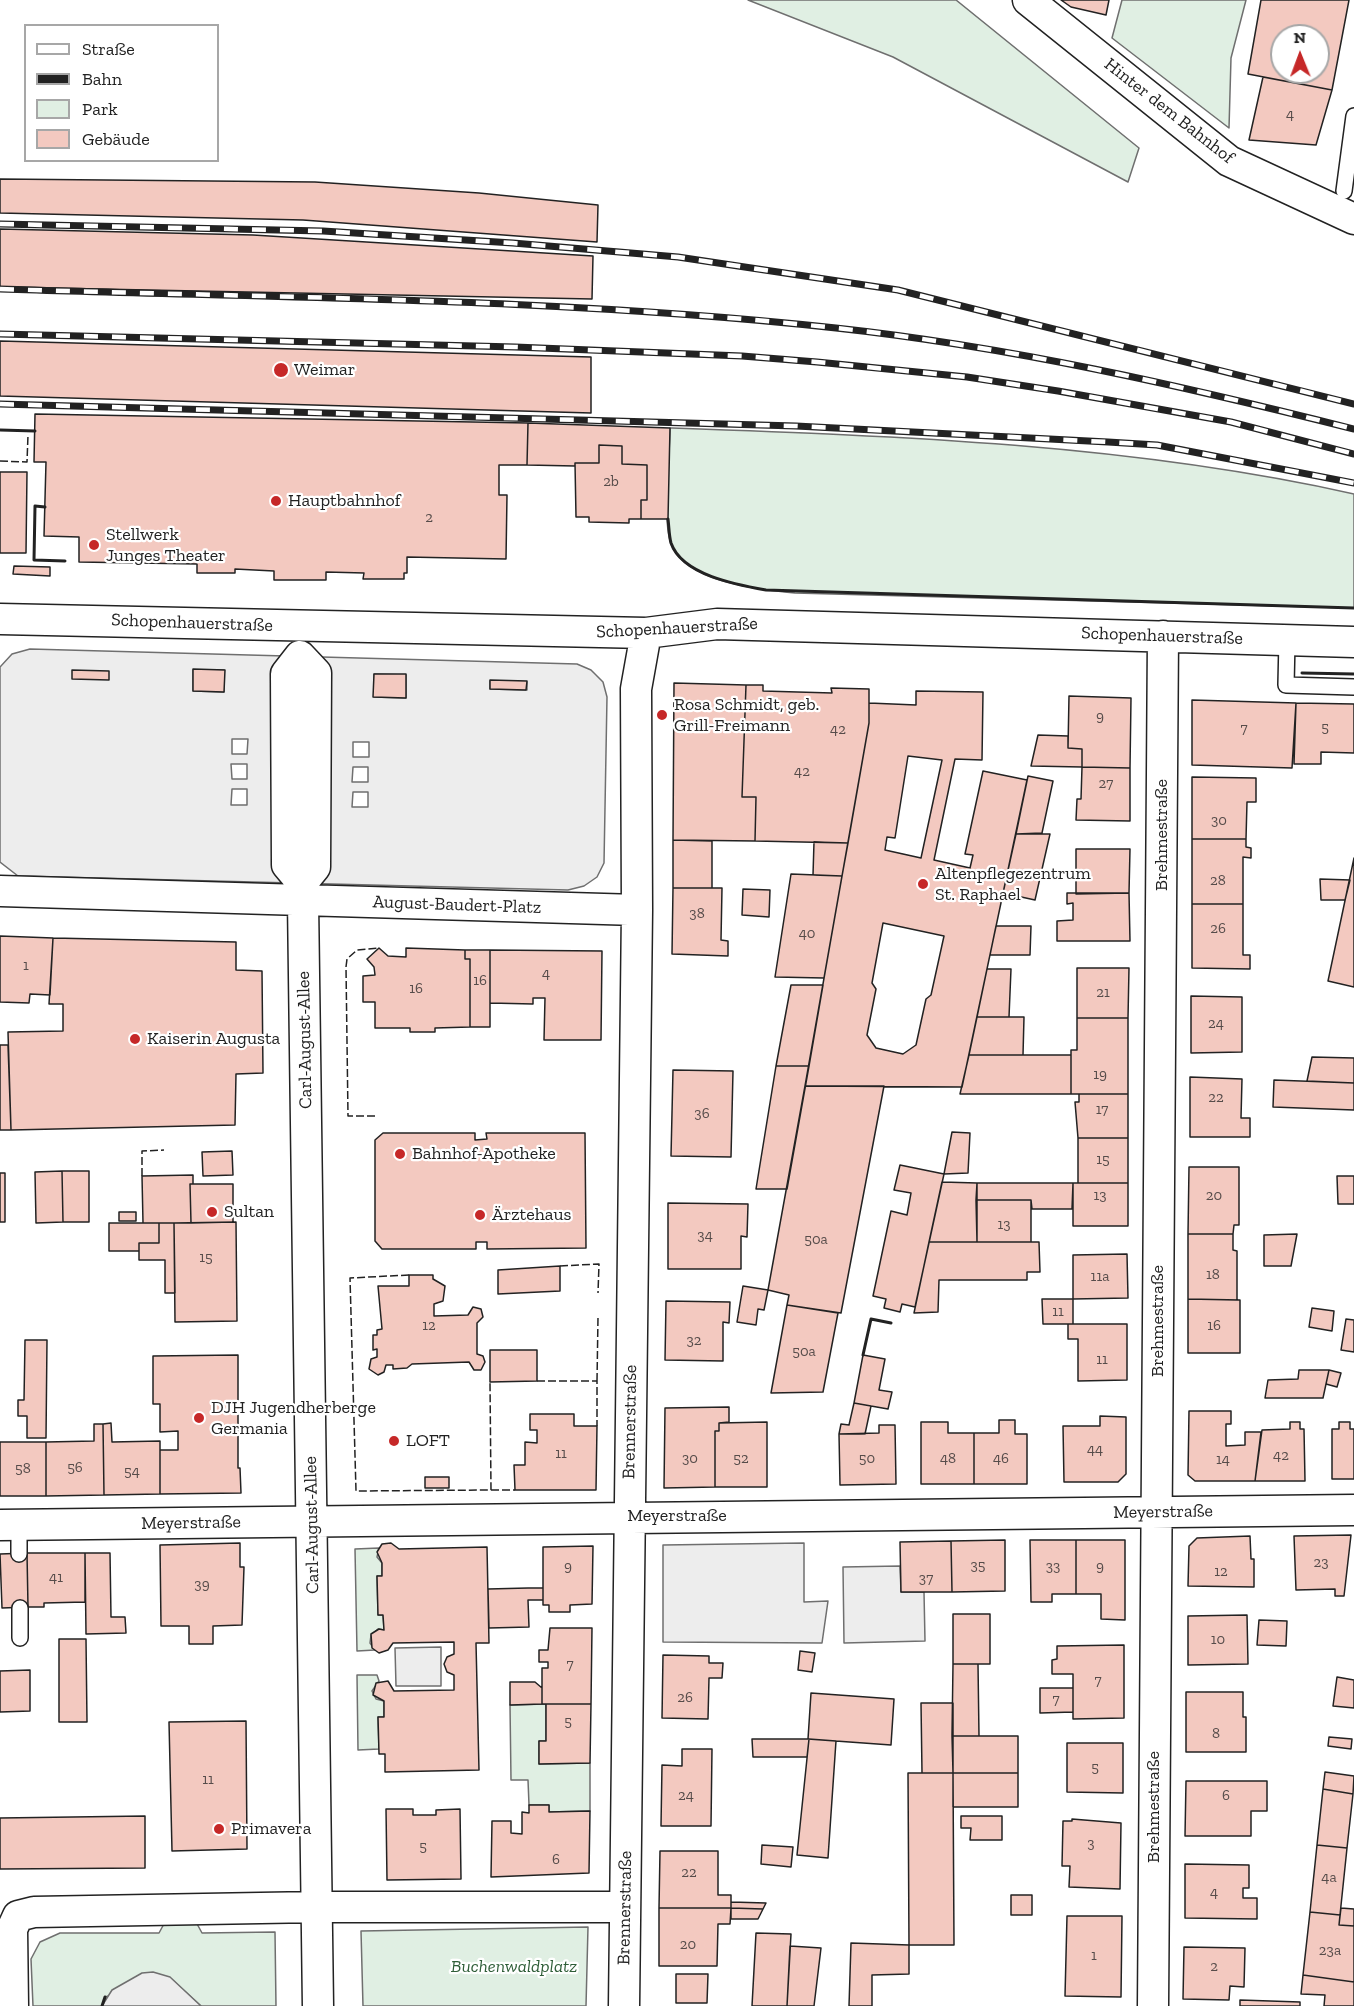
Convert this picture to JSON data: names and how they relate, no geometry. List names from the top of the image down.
{
  "streets": {
    "street": [
      "Hinter dem Bahnhof",
      "Schopenhauerstraße",
      "Brehmestraße",
      "August-Baudert-Platz",
      "Carl-August-Allee",
      "Brennerstraße",
      "Meyerstraße"
    ]
  },
  "crossings": [
    ["Schopenhauerstraße", "Brehmestraße"],
    ["Brehmestraße", "Meyerstraße"],
    ["August-Baudert-Platz", "Carl-August-Allee"],
    ["August-Baudert-Platz", "Brennerstraße"],
    ["Carl-August-Allee", "Meyerstraße"],
    ["Brennerstraße", "Meyerstraße"]
  ],
  "parks": ["Buchenwaldplatz"],
  "places": [
    "Weimar",
    "Hauptbahnhof",
    "Stellwerk Junges Theater",
    "Rosa Schmidt, geb. Grill-Freimann",
    "Altenpflegezentrum St. Raphael",
    "Kaiserin Augusta",
    "Bahnhof-Apotheke",
    "Sultan",
    "Ärztehaus",
    "DJH Jugendherberge Germania",
    "LOFT",
    "Primavera"
  ],
  "house_numbers": [
    "4",
    "2b",
    "2",
    "9",
    "5",
    "7",
    "42",
    "42",
    "27",
    "30",
    "28",
    "38",
    "26",
    "40",
    "1",
    "4",
    "16",
    "16",
    "21",
    "24",
    "19",
    "22",
    "17",
    "36",
    "15",
    "13",
    "20",
    "13",
    "34",
    "50a",
    "15",
    "18",
    "11a",
    "11",
    "12",
    "16",
    "32",
    "50a",
    "11",
    "44",
    "11",
    "42",
    "30",
    "52",
    "50",
    "48",
    "46",
    "14",
    "56",
    "58",
    "54",
    "23",
    "35",
    "9",
    "33",
    "9",
    "12",
    "41",
    "37",
    "39",
    "10",
    "7",
    "7",
    "26",
    "7",
    "5",
    "8",
    "5",
    "11",
    "24",
    "6",
    "3",
    "5",
    "6",
    "22",
    "4a",
    "4",
    "20",
    "23a",
    "1",
    "2"
  ],
  "legend": [
    "Straße",
    "Bahn",
    "Park",
    "Gebäude"
  ],
  "north": "top"
}
